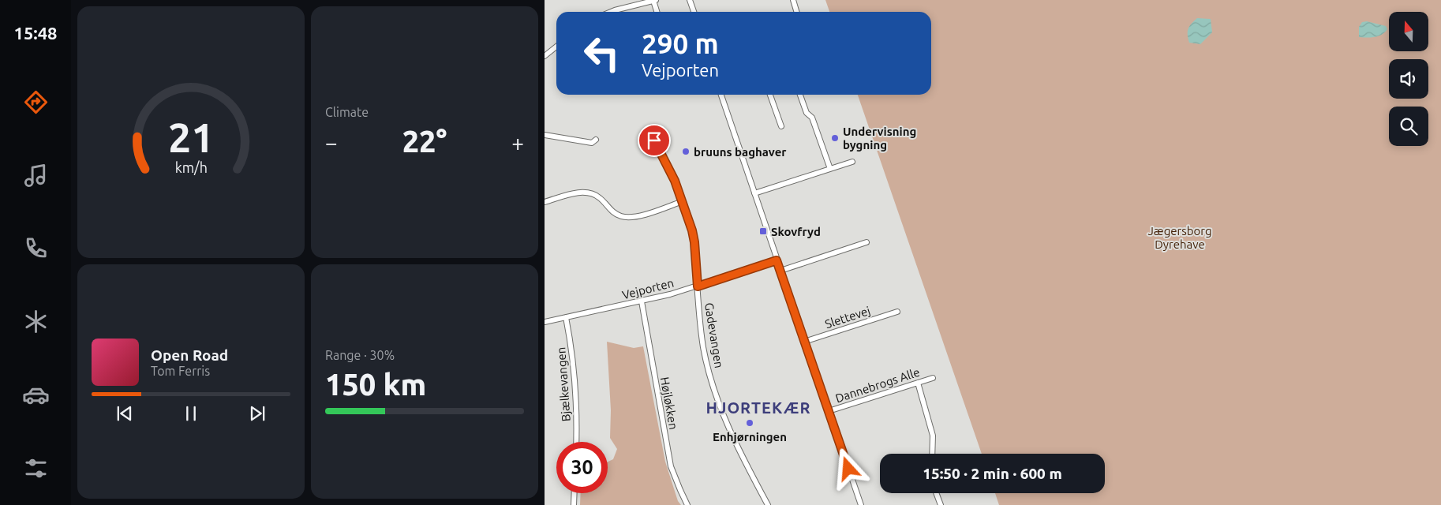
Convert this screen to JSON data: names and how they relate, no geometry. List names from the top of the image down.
{
  "streets": {
    "street": [
      "Vejporten",
      "Slettevej",
      "Gadevangen",
      "Bjælkevangen",
      "Dannebrogs Alle",
      "Højløkken"
    ]
  },
  "crossings": [
    ["Vejporten", "Gadevangen"],
    ["Vejporten", "Bjælkevangen"],
    ["Vejporten", "Højløkken"]
  ],
  "districts": ["HJORTEKÆR"],
  "parks": ["Jægersborg Dyrehave"],
  "places": {
    "other": ["Undervisning bygning", "bruuns baghaver", "Enhjørningen"],
    "transit": ["Skovfryd"]
  },
  "north": "top",
  "page": {
    "tabs": "15:48",
    "tile": [
      "Climate",
      ["Range · 30%", "150 km"]
    ],
    "turn": ["290 m", "Vejporten"],
    "heat": ["−", "22°", "+"],
    "song": ["Open Road", "Tom Ferris"],
    "limit": "30",
    "trip": "15:50 · 2 min · 600 m",
    "gauge": ["21", "km/h"]
  }
}
